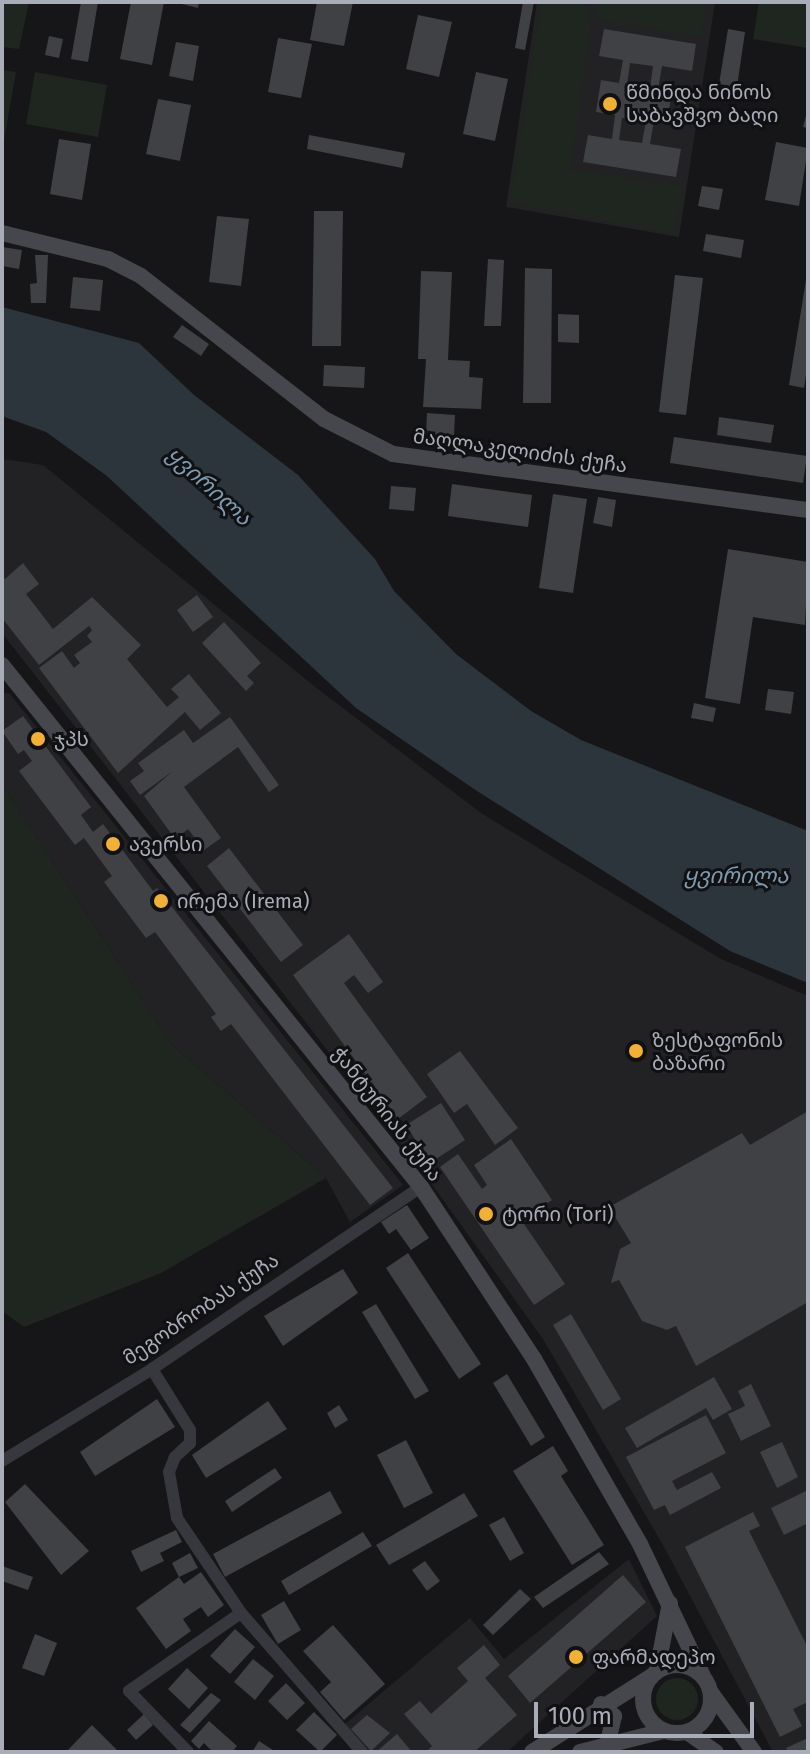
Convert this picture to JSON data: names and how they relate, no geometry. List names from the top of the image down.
{
  "streets": {
    "street": ["მაღლაკელიძის ქუჩა", "ჭანტურიას ქუჩა", "მეგობრობას ქუჩა"]
  },
  "crossings": [
    ["ჭანტურიას ქუჩა", "მეგობრობას ქუჩა"]
  ],
  "water": ["ყვირილა"],
  "places": [
    "წმინდა ნინოს საბავშვო ბაღი",
    "ჯპს",
    "ავერსი",
    "ირემა (Irema)",
    "ზესტაფონის ბაზარი",
    "ტორი (Tori)",
    "ფარმადეპო"
  ],
  "scale_bar": "100 m"
}
